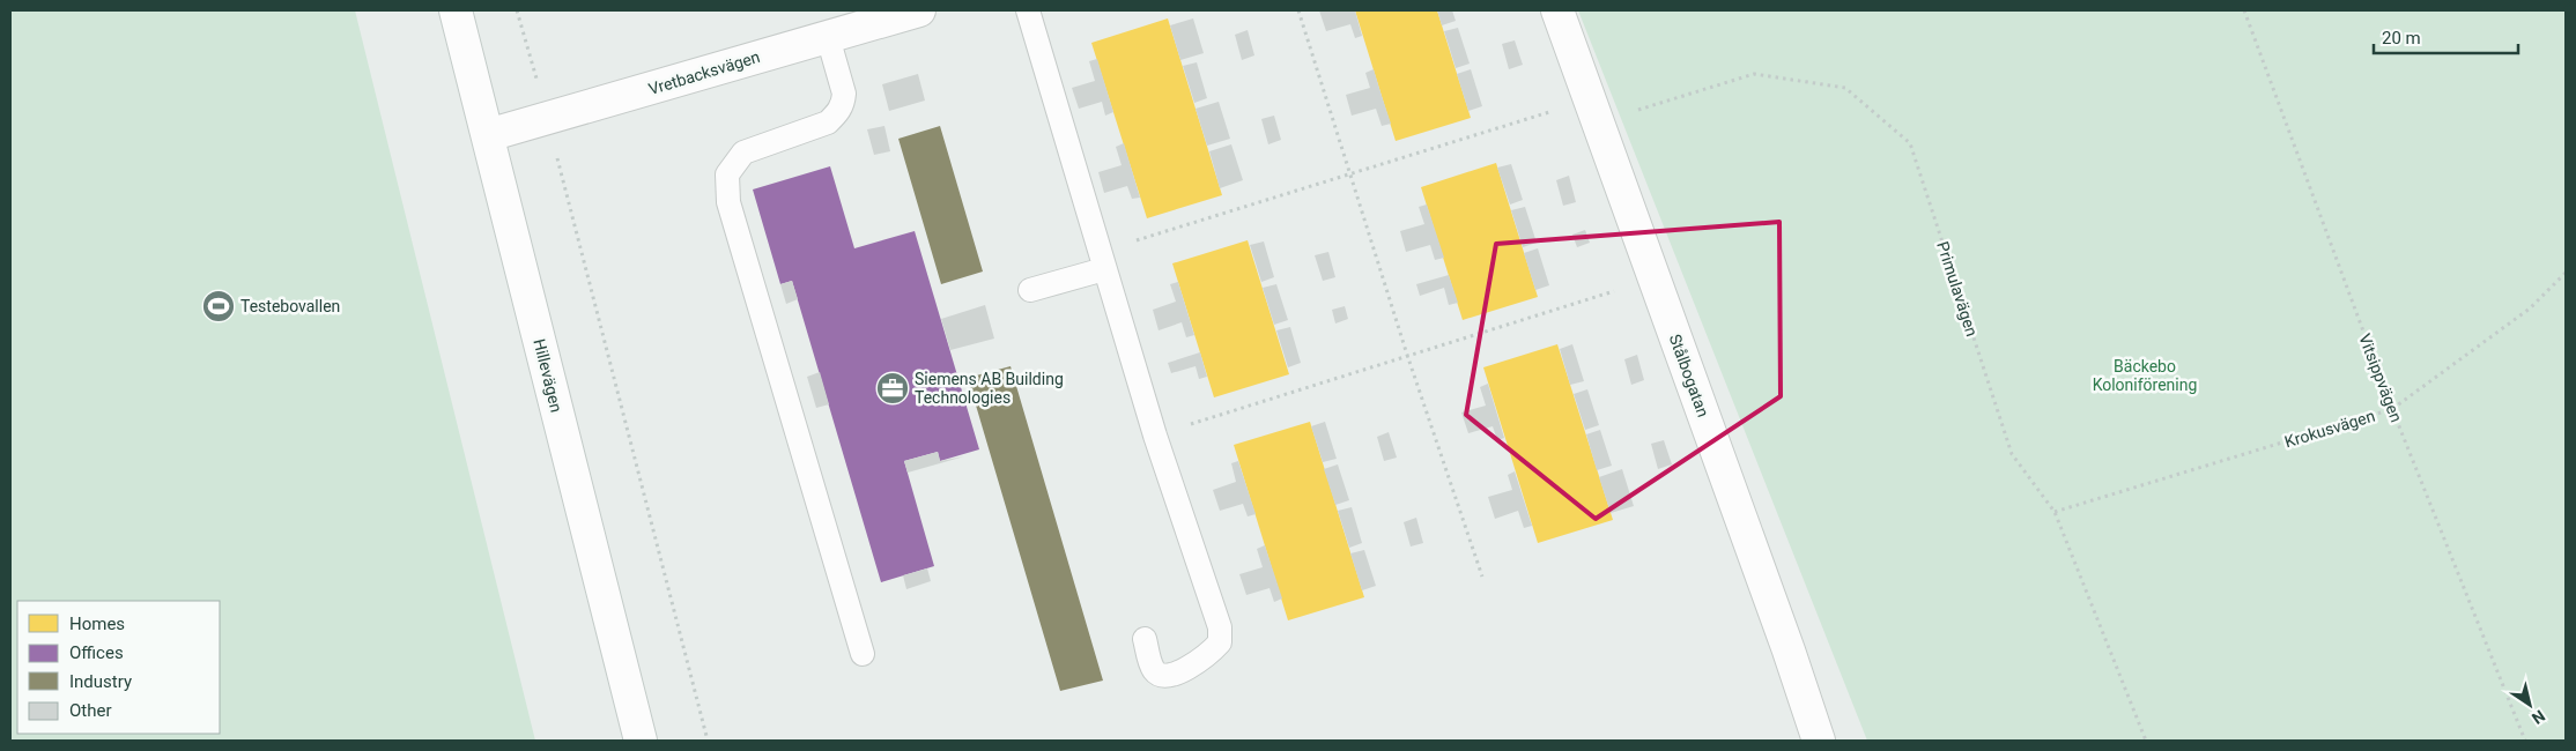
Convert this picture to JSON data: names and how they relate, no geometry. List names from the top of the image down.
{
  "streets": {
    "street": ["Vretbacksvägen", "Hillevägen", "Stålbogatan"],
    "path": ["Primulavägen", "Vitsippvägen", "Krokusvägen"]
  },
  "crossings": [
    ["Vretbacksvägen", "Hillevägen"],
    ["Primulavägen", "Stålbogatan"],
    ["Primulavägen", "Krokusvägen"],
    ["Vitsippvägen", "Krokusvägen"]
  ],
  "parks": ["Bäckebo Koloniförening"],
  "places": {
    "sports": ["Testebovallen"],
    "office": ["Siemens AB Building Technologies"]
  },
  "legend": [
    "Homes",
    "Offices",
    "Industry",
    "Other"
  ],
  "scale_bar": "20 m",
  "north": "bottom right"
}
